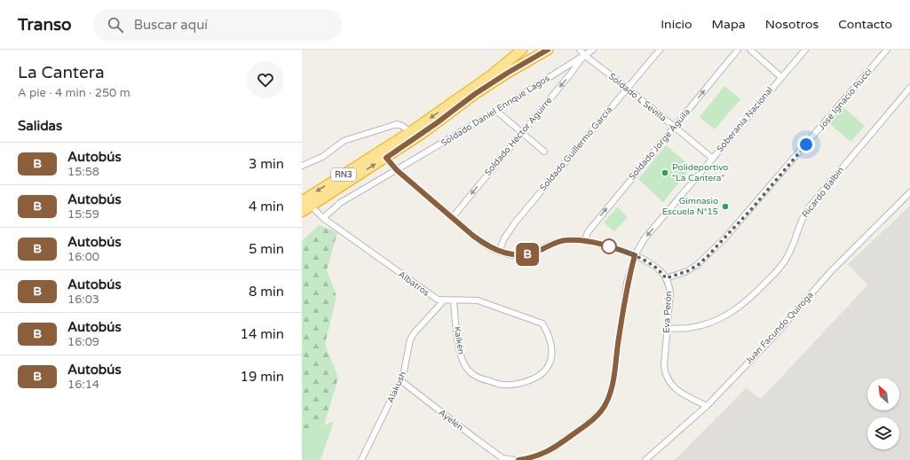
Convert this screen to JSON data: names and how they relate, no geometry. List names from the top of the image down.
{
  "streets": {
    "highway": ["RN3"],
    "street": [
      "Soldado L Sevilla",
      "José Ignacio Rucci",
      "Soldado Daniel Enrique Lagos",
      "Soberanía Nacional",
      "Soldado Héctor Aguirre",
      "Soldado Jorge Águila",
      "Soldado Guillermo García",
      "Ricardo Balbín",
      "Albatros",
      "Eva Perón",
      "Juan Facundo Quiroga",
      "Kaikén",
      "Alakush",
      "Ayelén"
    ]
  },
  "crossings": [
    ["Soldado L Sevilla", "Soldado Daniel Enrique Lagos"],
    ["Soldado L Sevilla", "Soberanía Nacional"],
    ["Soldado L Sevilla", "Soldado Héctor Aguirre"],
    ["Soldado L Sevilla", "Soldado Jorge Águila"],
    ["Soldado L Sevilla", "Soldado Guillermo García"],
    ["José Ignacio Rucci", "Eva Perón"],
    ["Soldado Daniel Enrique Lagos", "Soldado Héctor Aguirre"],
    ["Soldado Daniel Enrique Lagos", "Albatros"],
    ["Soldado Daniel Enrique Lagos", "Eva Perón"],
    ["Soberanía Nacional", "Eva Perón"],
    ["Soldado Héctor Aguirre", "Eva Perón"],
    ["Soldado Jorge Águila", "Eva Perón"],
    ["Soldado Guillermo García", "Eva Perón"],
    ["RN3", "Albatros"],
    ["RN3", "Eva Perón"],
    ["Ricardo Balbín", "Eva Perón"],
    ["Albatros", "Kaikén"],
    ["Albatros", "Alakush"],
    ["Eva Perón", "Juan Facundo Quiroga"],
    ["Alakush", "Ayelén"]
  ],
  "one_way": ["Soldado Héctor Aguirre", "Soldado Jorge Águila"],
  "places": ["Polideportivo \"La Cantera\"", "Gimnasio Escuela N°15"],
  "lines": ["bus line B"],
  "north": "top left",
  "page": {
    "header": "Transo",
    "search": "Buscar aquí",
    "nav": [
      "Inicio",
      "Mapa",
      "Nosotros",
      "Contacto"
    ],
    "heading": [
      ["La Cantera", "A pie · 4 min · 250 m"],
      "Salidas"
    ],
    "on_map": "B",
    "list": [
      {
        "mark": "B",
        "name": "Autobús",
        "note": "15:58",
        "value": "3 min"
      },
      {
        "mark": "B",
        "name": "Autobús",
        "note": "15:59",
        "value": "4 min"
      },
      {
        "mark": "B",
        "name": "Autobús",
        "note": "16:00",
        "value": "5 min"
      },
      {
        "mark": "B",
        "name": "Autobús",
        "note": "16:03",
        "value": "8 min"
      },
      {
        "mark": "B",
        "name": "Autobús",
        "note": "16:09",
        "value": "14 min"
      },
      {
        "mark": "B",
        "name": "Autobús",
        "note": "16:14",
        "value": "19 min"
      }
    ]
  }
}
